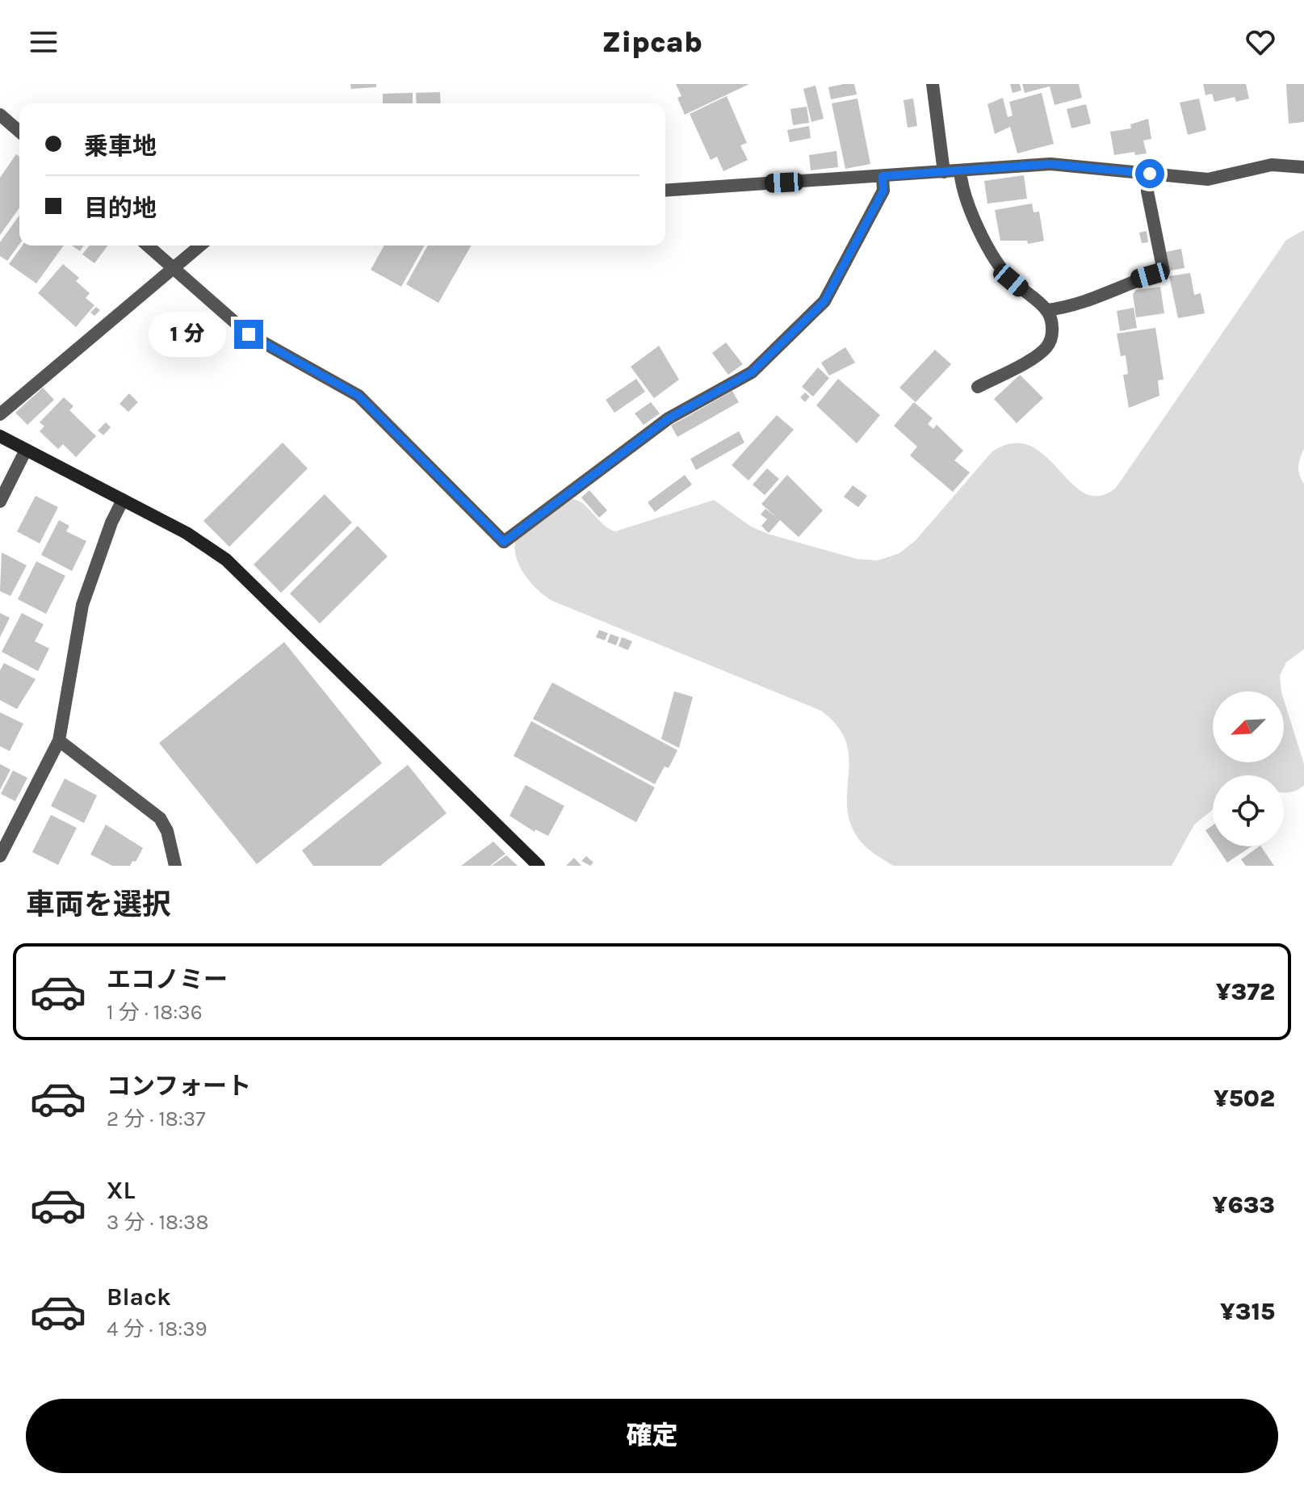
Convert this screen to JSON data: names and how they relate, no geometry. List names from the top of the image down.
{
  "north": "bottom left",
  "page": {
    "header": "Zipcab",
    "banner": ["乗車地", "目的地"],
    "bubble": "1 分",
    "heading": "車両を選択",
    "list": [
      {
        "name": "エコノミー",
        "note": "1 分 · 18:36",
        "value": "¥372"
      },
      {
        "name": "コンフォート",
        "note": "2 分 · 18:37",
        "value": "¥502"
      },
      {
        "name": "XL",
        "note": "3 分 · 18:38",
        "value": "¥633"
      },
      {
        "name": "Black",
        "note": "4 分 · 18:39",
        "value": "¥315"
      }
    ],
    "buttons": "確定"
  }
}
